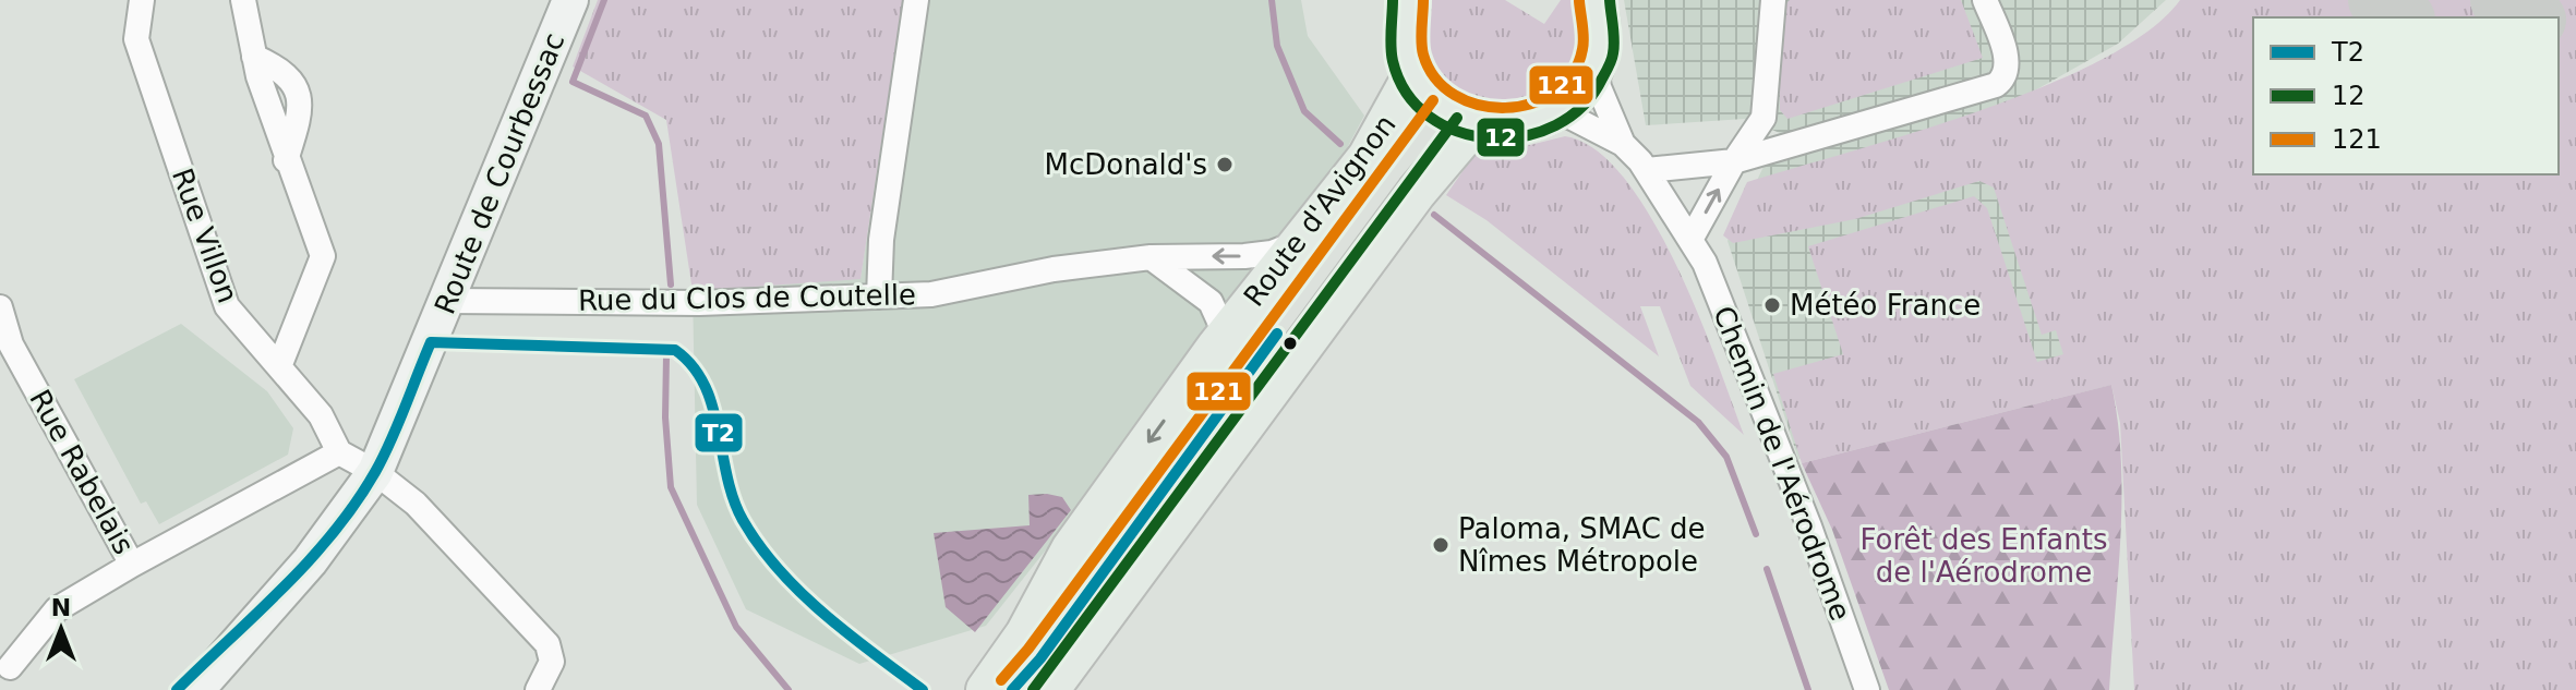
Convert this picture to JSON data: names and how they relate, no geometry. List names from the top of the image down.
{
  "streets": {
    "main road": ["Route d'Avignon"],
    "street": [
      "Route de Courbessac",
      "Rue Villon",
      "Rue du Clos de Coutelle",
      "Chemin de l'Aérodrome",
      "Rue Rabelais"
    ]
  },
  "crossings": [
    ["Route de Courbessac", "Rue du Clos de Coutelle"],
    ["Route d'Avignon", "Rue du Clos de Coutelle"],
    ["Rue Villon", "Rue Rabelais"]
  ],
  "parks": ["Forêt des Enfants de l'Aérodrome"],
  "places": ["McDonald's", "Météo France", "Paloma, SMAC de Nîmes Métropole"],
  "lines": ["transit line 12", "transit line 121", "transit line T2"],
  "legend": ["T2", "12", "121"],
  "north": "top"
}
